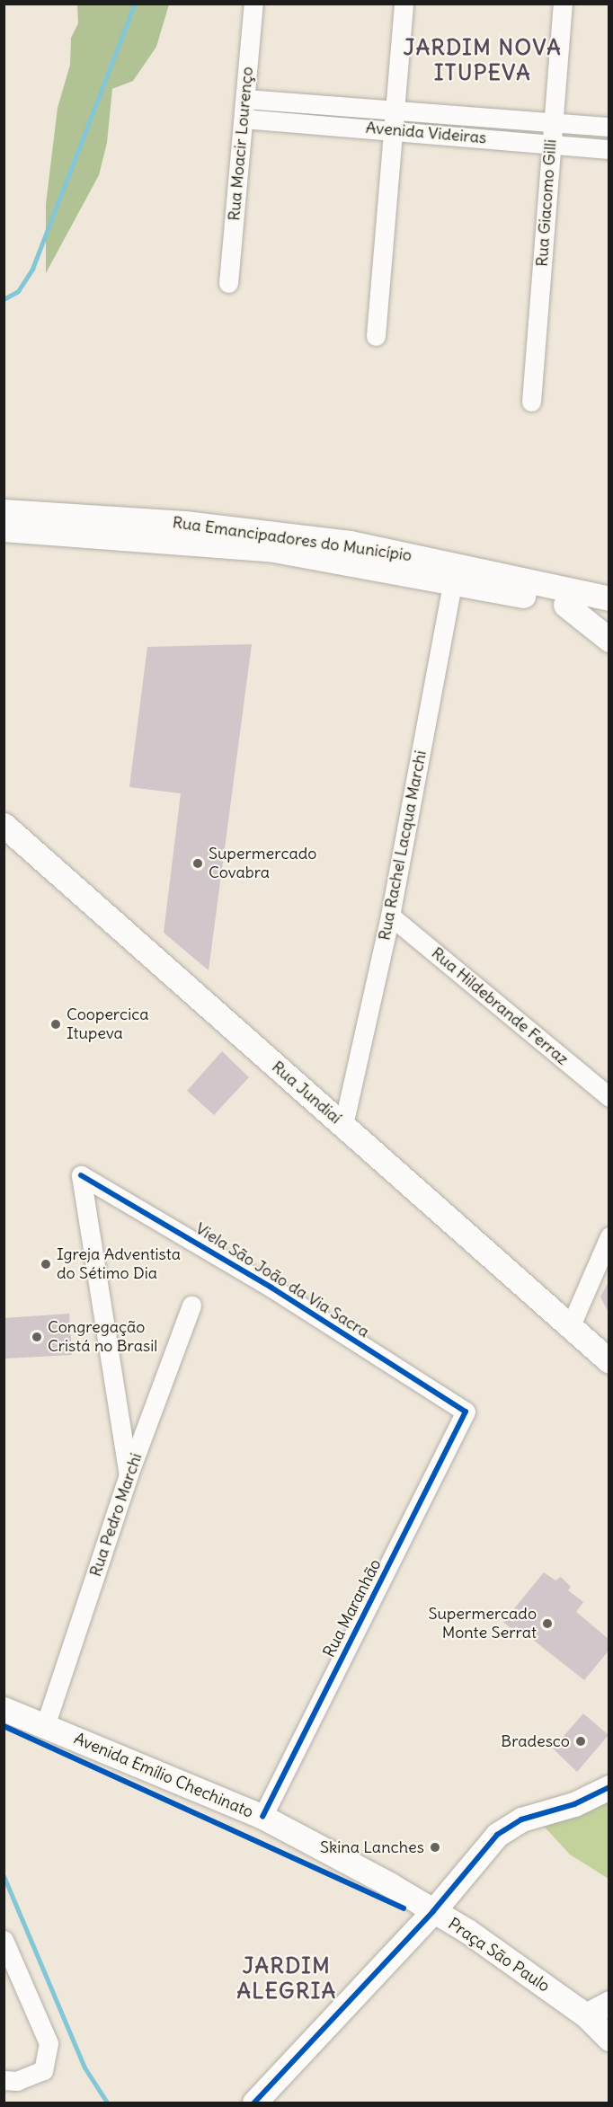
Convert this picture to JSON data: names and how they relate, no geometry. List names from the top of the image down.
{
  "streets": {
    "main road": [
      "Rua Emancipadores do Município",
      "Rua Jundiaí",
      "Avenida Emílio Chechinato",
      "Praça São Paulo"
    ],
    "street": [
      "Avenida Videiras",
      "Rua Moacir Lourenço",
      "Rua Giacomo Gilli",
      "Rua Rachel Lacqua Marchi",
      "Rua Hildebrande Ferraz",
      "Viela São João da Via Sacra",
      "Rua Pedro Marchi",
      "Rua Maranhão"
    ]
  },
  "crossings": [
    ["Avenida Videiras", "Rua Moacir Lourenço"],
    ["Avenida Videiras", "Rua Giacomo Gilli"],
    ["Rua Emancipadores do Município", "Rua Rachel Lacqua Marchi"],
    ["Rua Rachel Lacqua Marchi", "Rua Hildebrande Ferraz"],
    ["Rua Rachel Lacqua Marchi", "Rua Jundiaí"],
    ["Viela São João da Via Sacra", "Rua Pedro Marchi"],
    ["Viela São João da Via Sacra", "Rua Maranhão"],
    ["Rua Pedro Marchi", "Avenida Emílio Chechinato"],
    ["Rua Maranhão", "Avenida Emílio Chechinato"],
    ["Avenida Emílio Chechinato", "Praça São Paulo"]
  ],
  "districts": ["JARDIM NOVA ITUPEVA", "JARDIM ALEGRIA"],
  "places": [
    "Supermercado Covabra",
    "Coopercica Itupeva",
    "Igreja Adventista do Sétimo Dia",
    "Congregação Cristá no Brasil",
    "Supermercado Monte Serrat",
    "Bradesco",
    "Skina Lanches"
  ]
}
